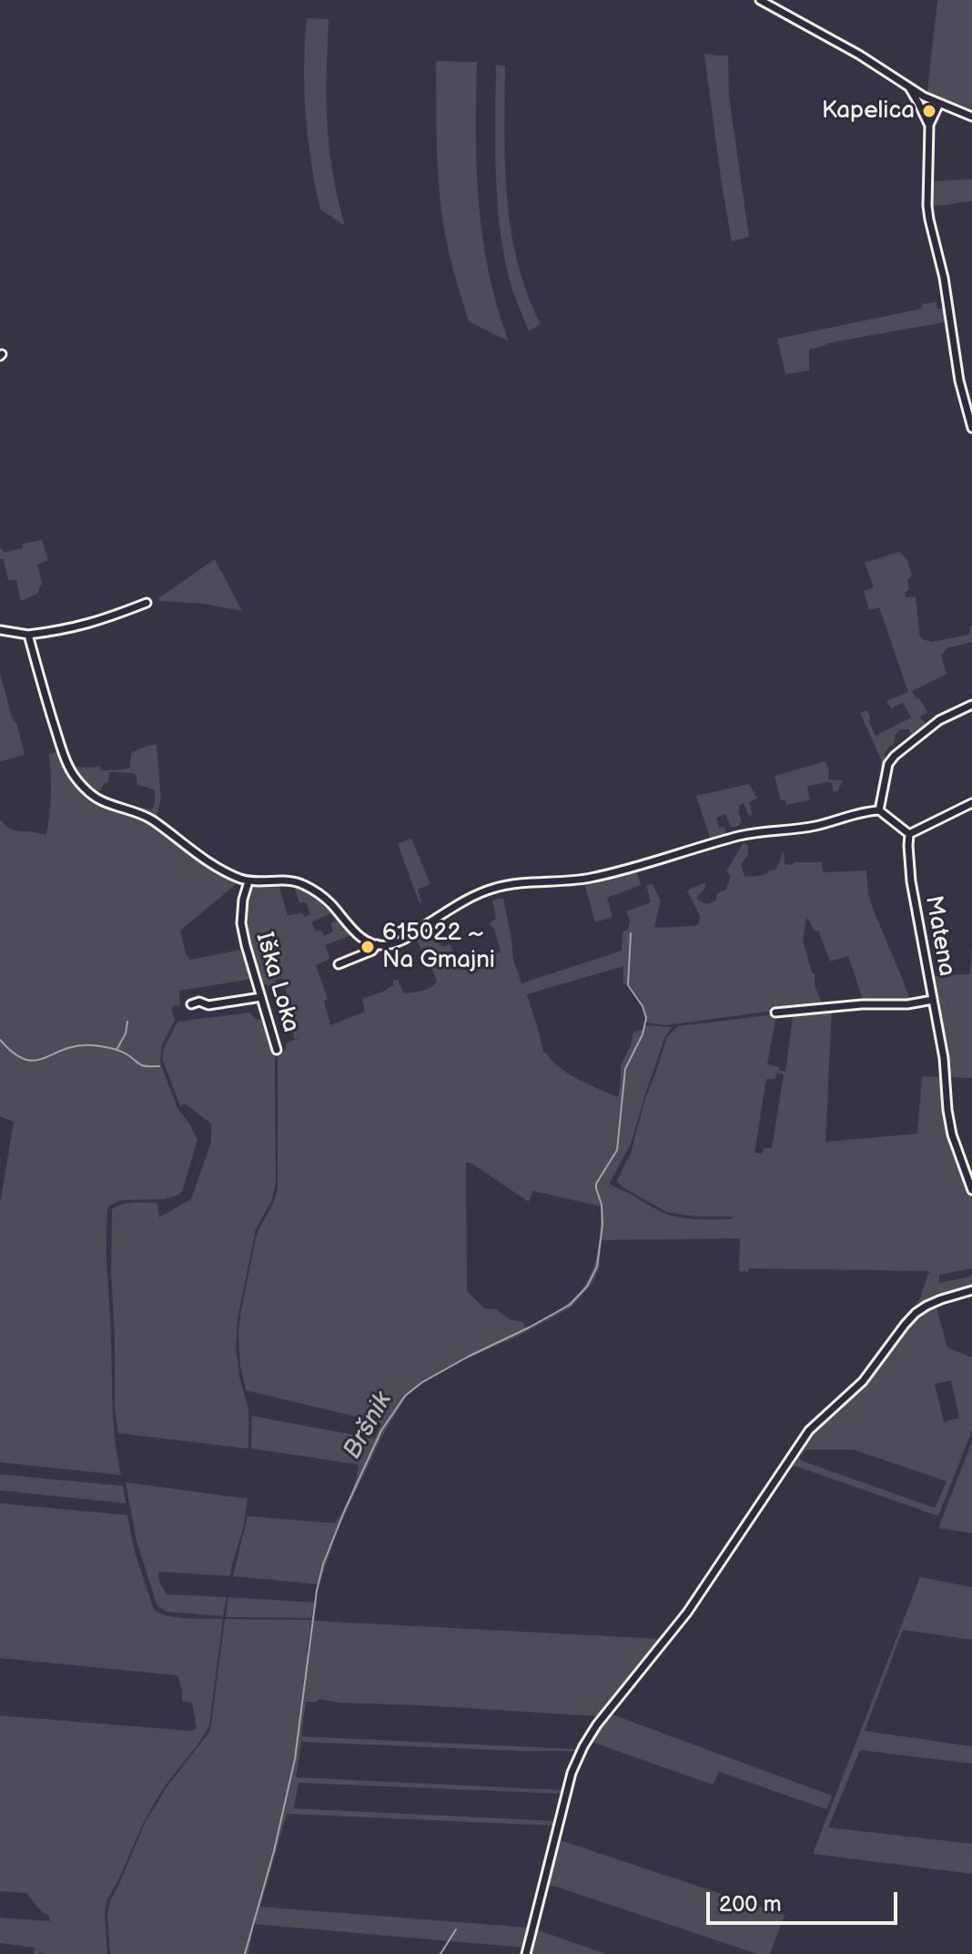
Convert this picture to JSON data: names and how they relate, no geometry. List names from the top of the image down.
{
  "streets": {
    "street": ["Matena", "Iška Loka"]
  },
  "water": ["Bršnik"],
  "places": ["Kapelica", "615022 ~ Na Gmajni"],
  "scale_bar": "200 m"
}
